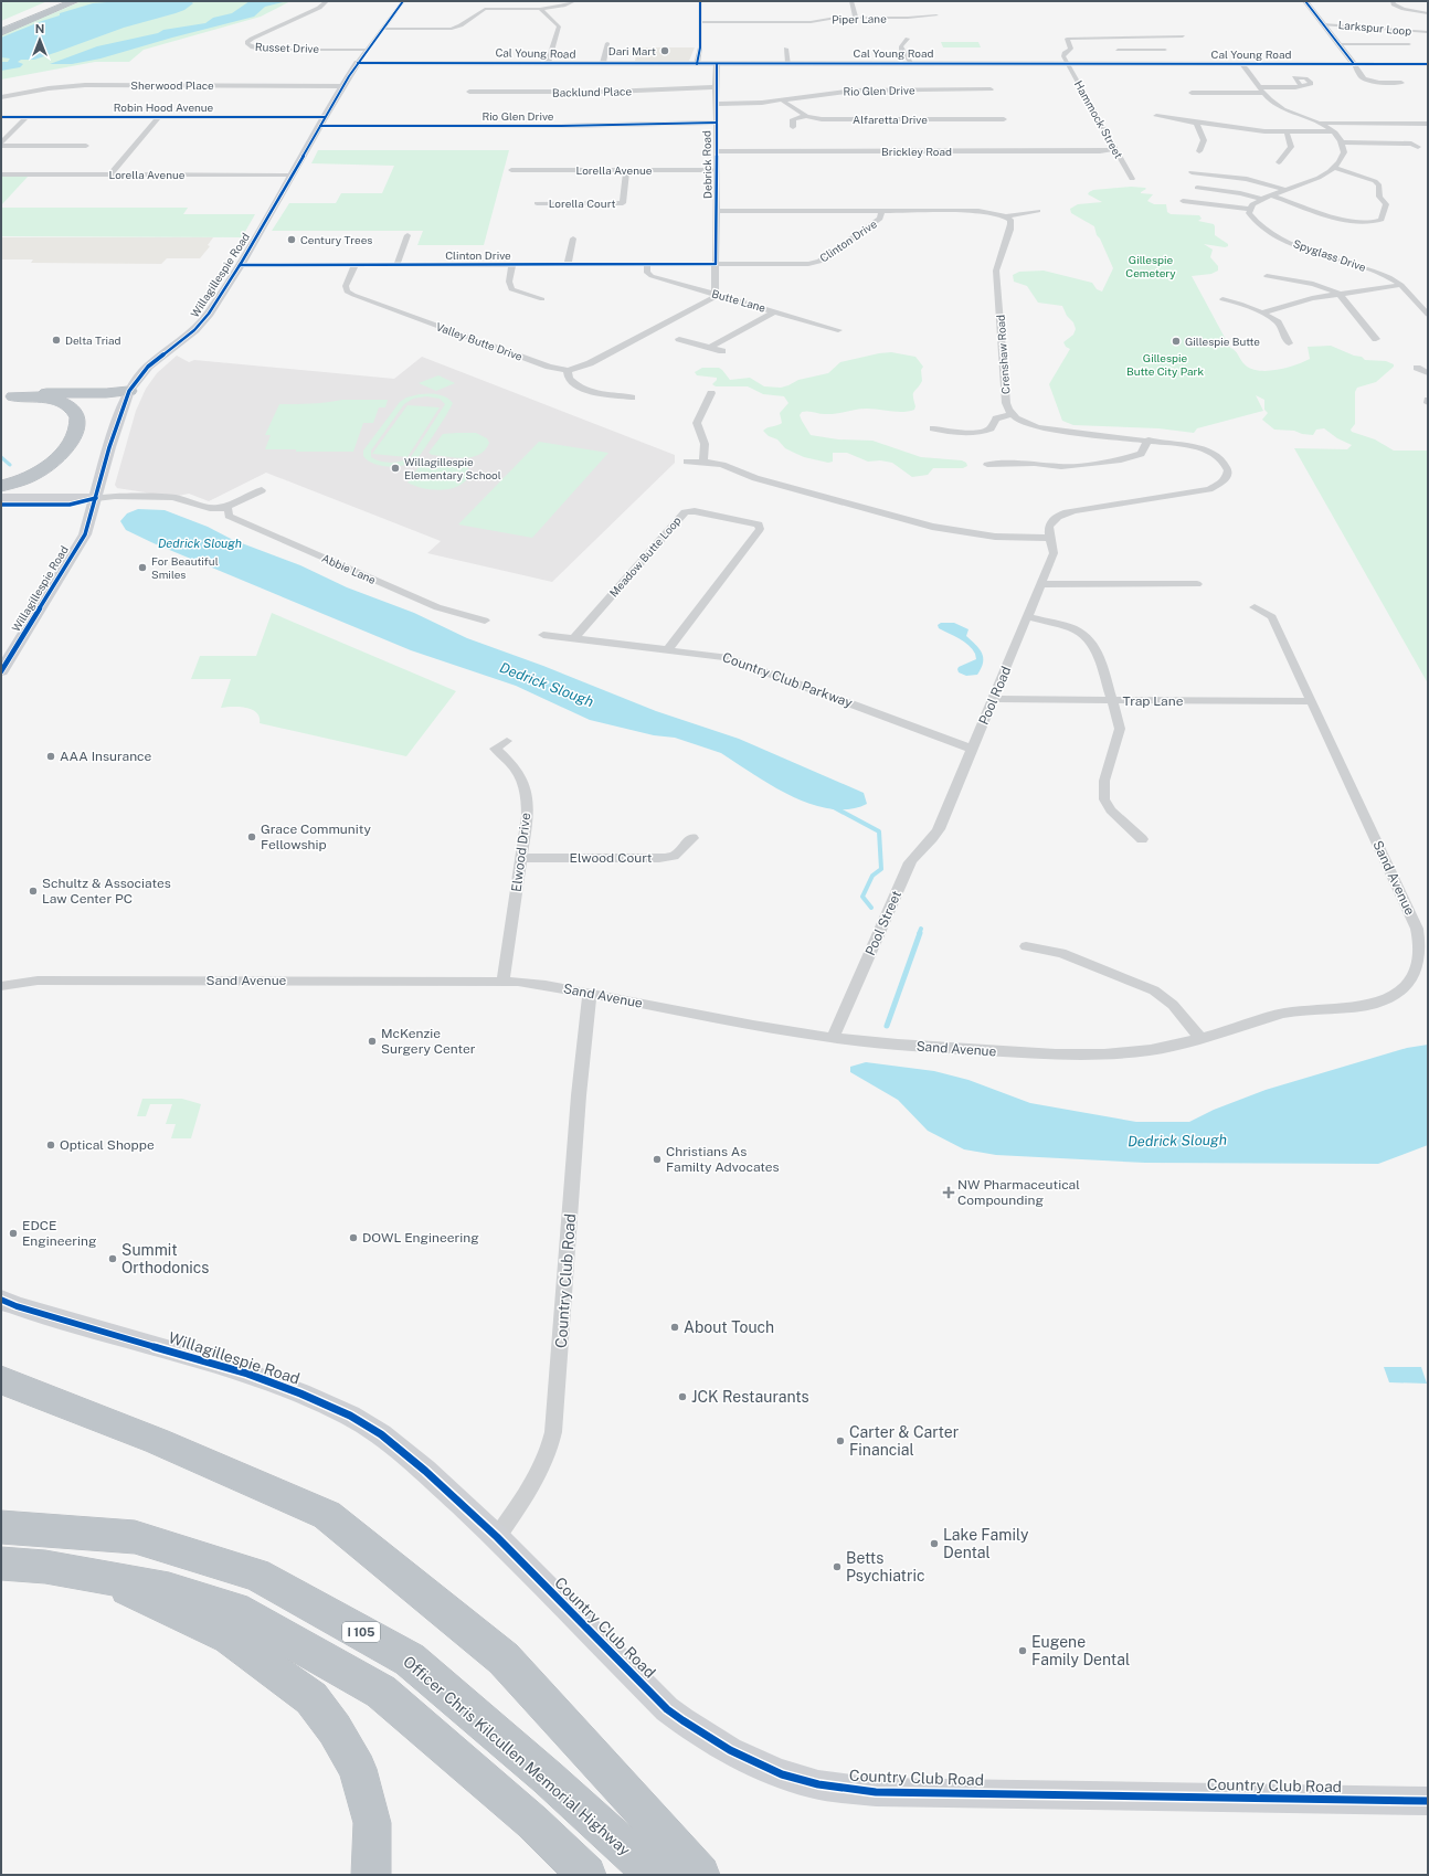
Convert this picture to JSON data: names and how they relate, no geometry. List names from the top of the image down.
{
  "streets": {
    "highway": ["I 105", "Officer Chris Kilcullen Memorial Highway"],
    "main road": ["Cal Young Road", "Willagillespie Road", "Country Club Road"],
    "street": [
      "Piper Lane",
      "Larkspur Loop",
      "Russet Drive",
      "Sherwood Place",
      "Rio Glen Drive",
      "Backlund Place",
      "Robin Hood Avenue",
      "Alfaretta Drive",
      "Hammock Street",
      "Brickley Road",
      "Debrick Road",
      "Lorella Avenue",
      "Lorella Court",
      "Clinton Drive",
      "Spyglass Drive",
      "Butte Lane",
      "Valley Butte Drive",
      "Crenshaw Road",
      "Meadow Butte Loop",
      "Abbie Lane",
      "Country Club Parkway",
      "Pool Road",
      "Trap Lane",
      "Elwood Drive",
      "Elwood Court",
      "Sand Avenue",
      "Pool Street"
    ]
  },
  "crossings": [
    ["Russet Drive", "Willagillespie Road"],
    ["Cal Young Road", "Hammock Street"],
    ["Cal Young Road", "Debrick Road"],
    ["Cal Young Road", "Willagillespie Road"],
    ["Sherwood Place", "Willagillespie Road"],
    ["Rio Glen Drive", "Robin Hood Avenue"],
    ["Rio Glen Drive", "Alfaretta Drive"],
    ["Rio Glen Drive", "Debrick Road"],
    ["Rio Glen Drive", "Willagillespie Road"],
    ["Backlund Place", "Debrick Road"],
    ["Robin Hood Avenue", "Willagillespie Road"],
    ["Hammock Street", "Brickley Road"],
    ["Brickley Road", "Debrick Road"],
    ["Debrick Road", "Lorella Avenue"],
    ["Debrick Road", "Clinton Drive"],
    ["Debrick Road", "Butte Lane"],
    ["Lorella Avenue", "Lorella Court"],
    ["Lorella Avenue", "Willagillespie Road"],
    ["Clinton Drive", "Willagillespie Road"],
    ["Clinton Drive", "Butte Lane"],
    ["Clinton Drive", "Valley Butte Drive"],
    ["Willagillespie Road", "Country Club Road"],
    ["Meadow Butte Loop", "Country Club Parkway"],
    ["Country Club Parkway", "Pool Road"],
    ["Pool Road", "Trap Lane"],
    ["Pool Road", "Pool Street"],
    ["Trap Lane", "Sand Avenue"],
    ["Elwood Drive", "Elwood Court"],
    ["Elwood Drive", "Sand Avenue"],
    ["Sand Avenue", "Pool Street"],
    ["Sand Avenue", "Country Club Road"]
  ],
  "water": ["Dedrick Slough"],
  "parks": ["Gillespie Cemetery", "Gillespie Butte City Park"],
  "places": {
    "other": [
      "Dari Mart",
      "Century Trees",
      "Delta Triad",
      "Gillespie Butte",
      "Willagillespie Elementary School",
      "For Beautiful Smiles",
      "AAA Insurance",
      "Grace Community Fellowship",
      "Schultz & Associates Law Center PC",
      "McKenzie Surgery Center",
      "Optical Shoppe",
      "Christians As Familty Advocates",
      "EDCE Engineering",
      "DOWL Engineering",
      "Summit Orthodonics",
      "About Touch",
      "JCK Restaurants",
      "Carter & Carter Financial",
      "Lake Family Dental",
      "Betts Psychiatric",
      "Eugene Family Dental"
    ],
    "health": ["NW Pharmaceutical Compounding"]
  },
  "north": "top"
}
